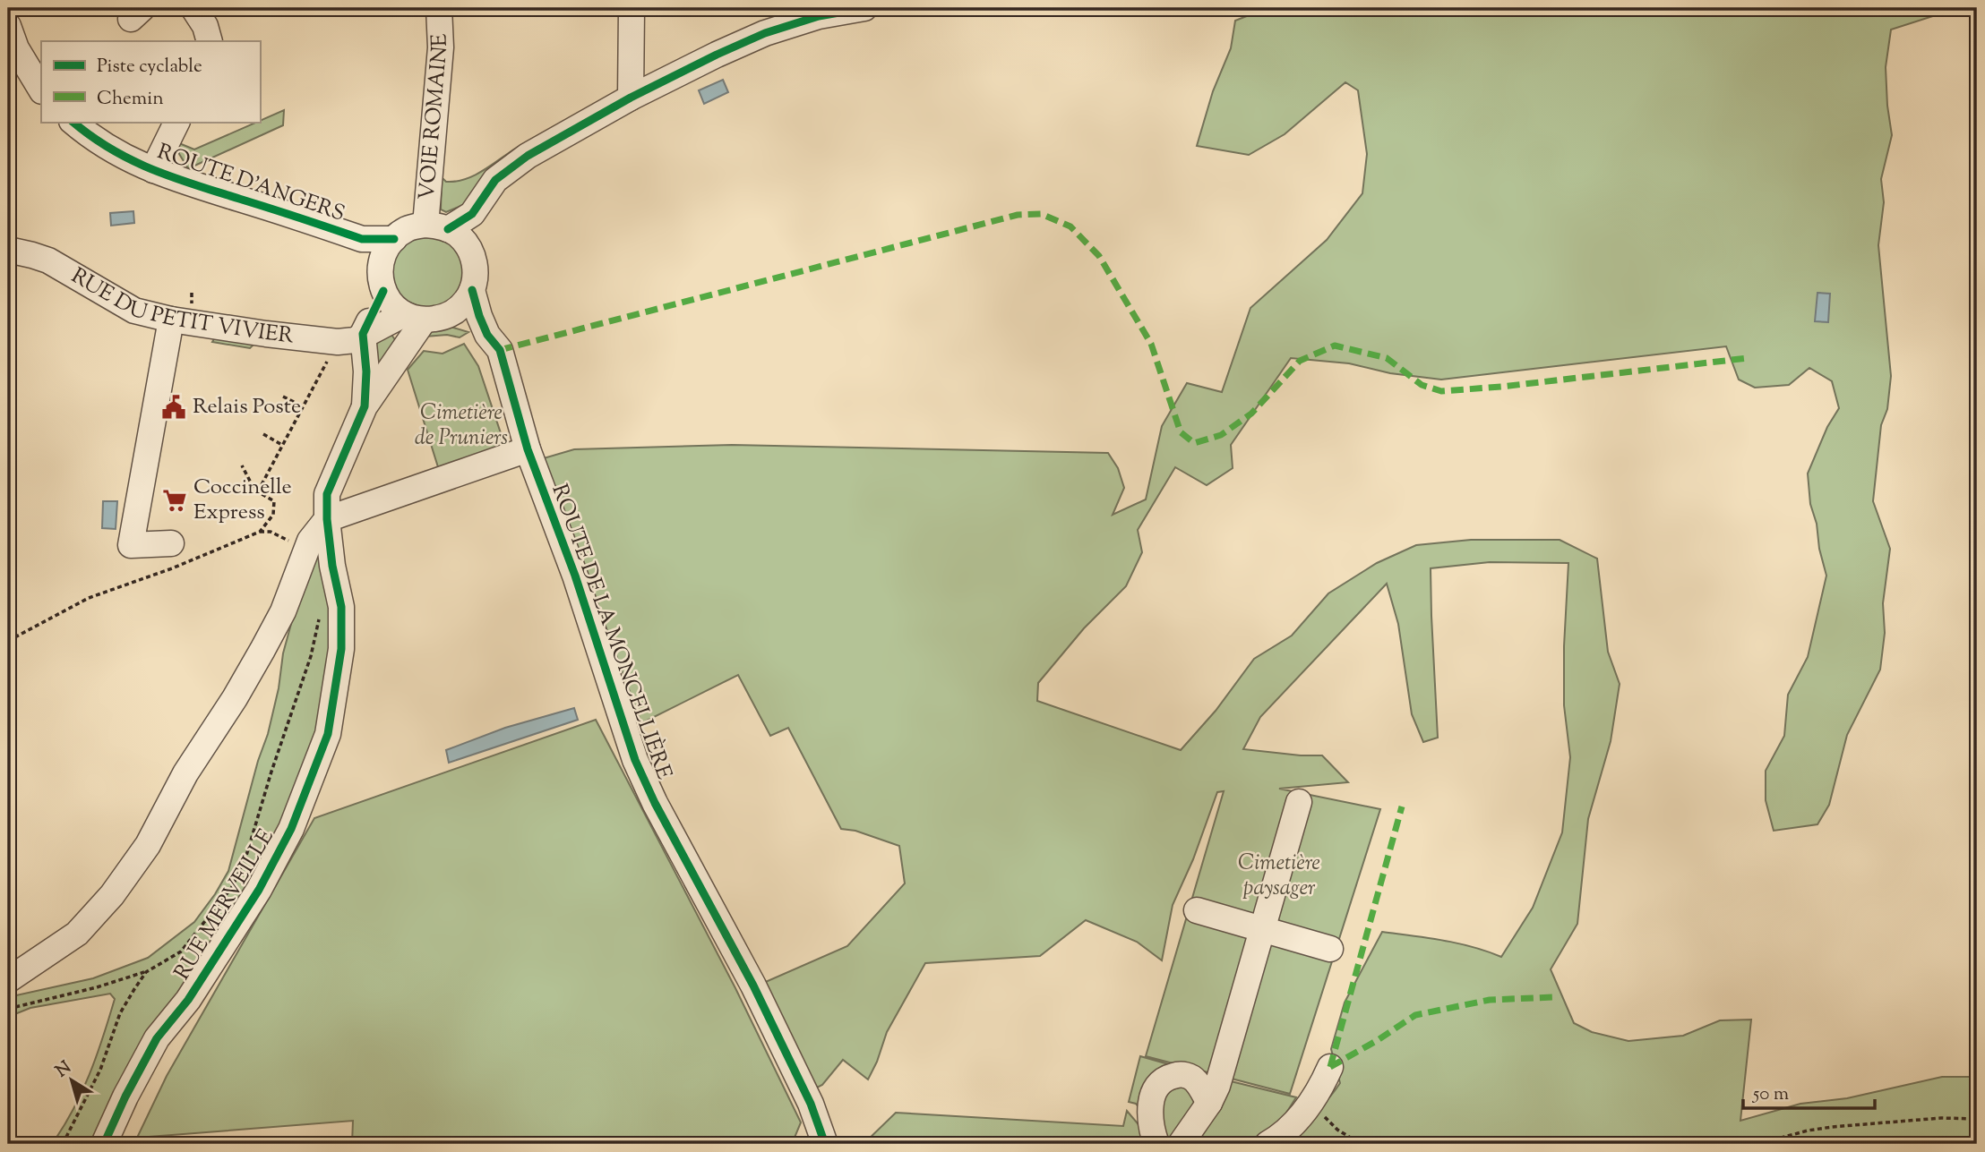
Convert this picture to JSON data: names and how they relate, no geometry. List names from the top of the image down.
{
  "streets": {
    "street": [
      "VOIE ROMAINE",
      "ROUTE D'ANGERS",
      "RUE DU PETIT VIVIER",
      "ROUTE DE LA MONCELLIÈRE",
      "RUE MERVEILLE"
    ]
  },
  "crossings": [
    ["VOIE ROMAINE", "ROUTE D'ANGERS"],
    ["VOIE ROMAINE", "RUE DU PETIT VIVIER"],
    ["VOIE ROMAINE", "ROUTE DE LA MONCELLIÈRE"],
    ["ROUTE D'ANGERS", "RUE DU PETIT VIVIER"],
    ["ROUTE D'ANGERS", "ROUTE DE LA MONCELLIÈRE"],
    ["RUE DU PETIT VIVIER", "ROUTE DE LA MONCELLIÈRE"]
  ],
  "parks": ["Cimetière de Pruniers", "Cimetière paysager"],
  "places": {
    "public building": ["Relais Poste"],
    "supermarket": ["Coccinelle Express"]
  },
  "legend": ["Piste cyclable", "Chemin"],
  "scale_bar": "50 m",
  "north": "top left"
}
